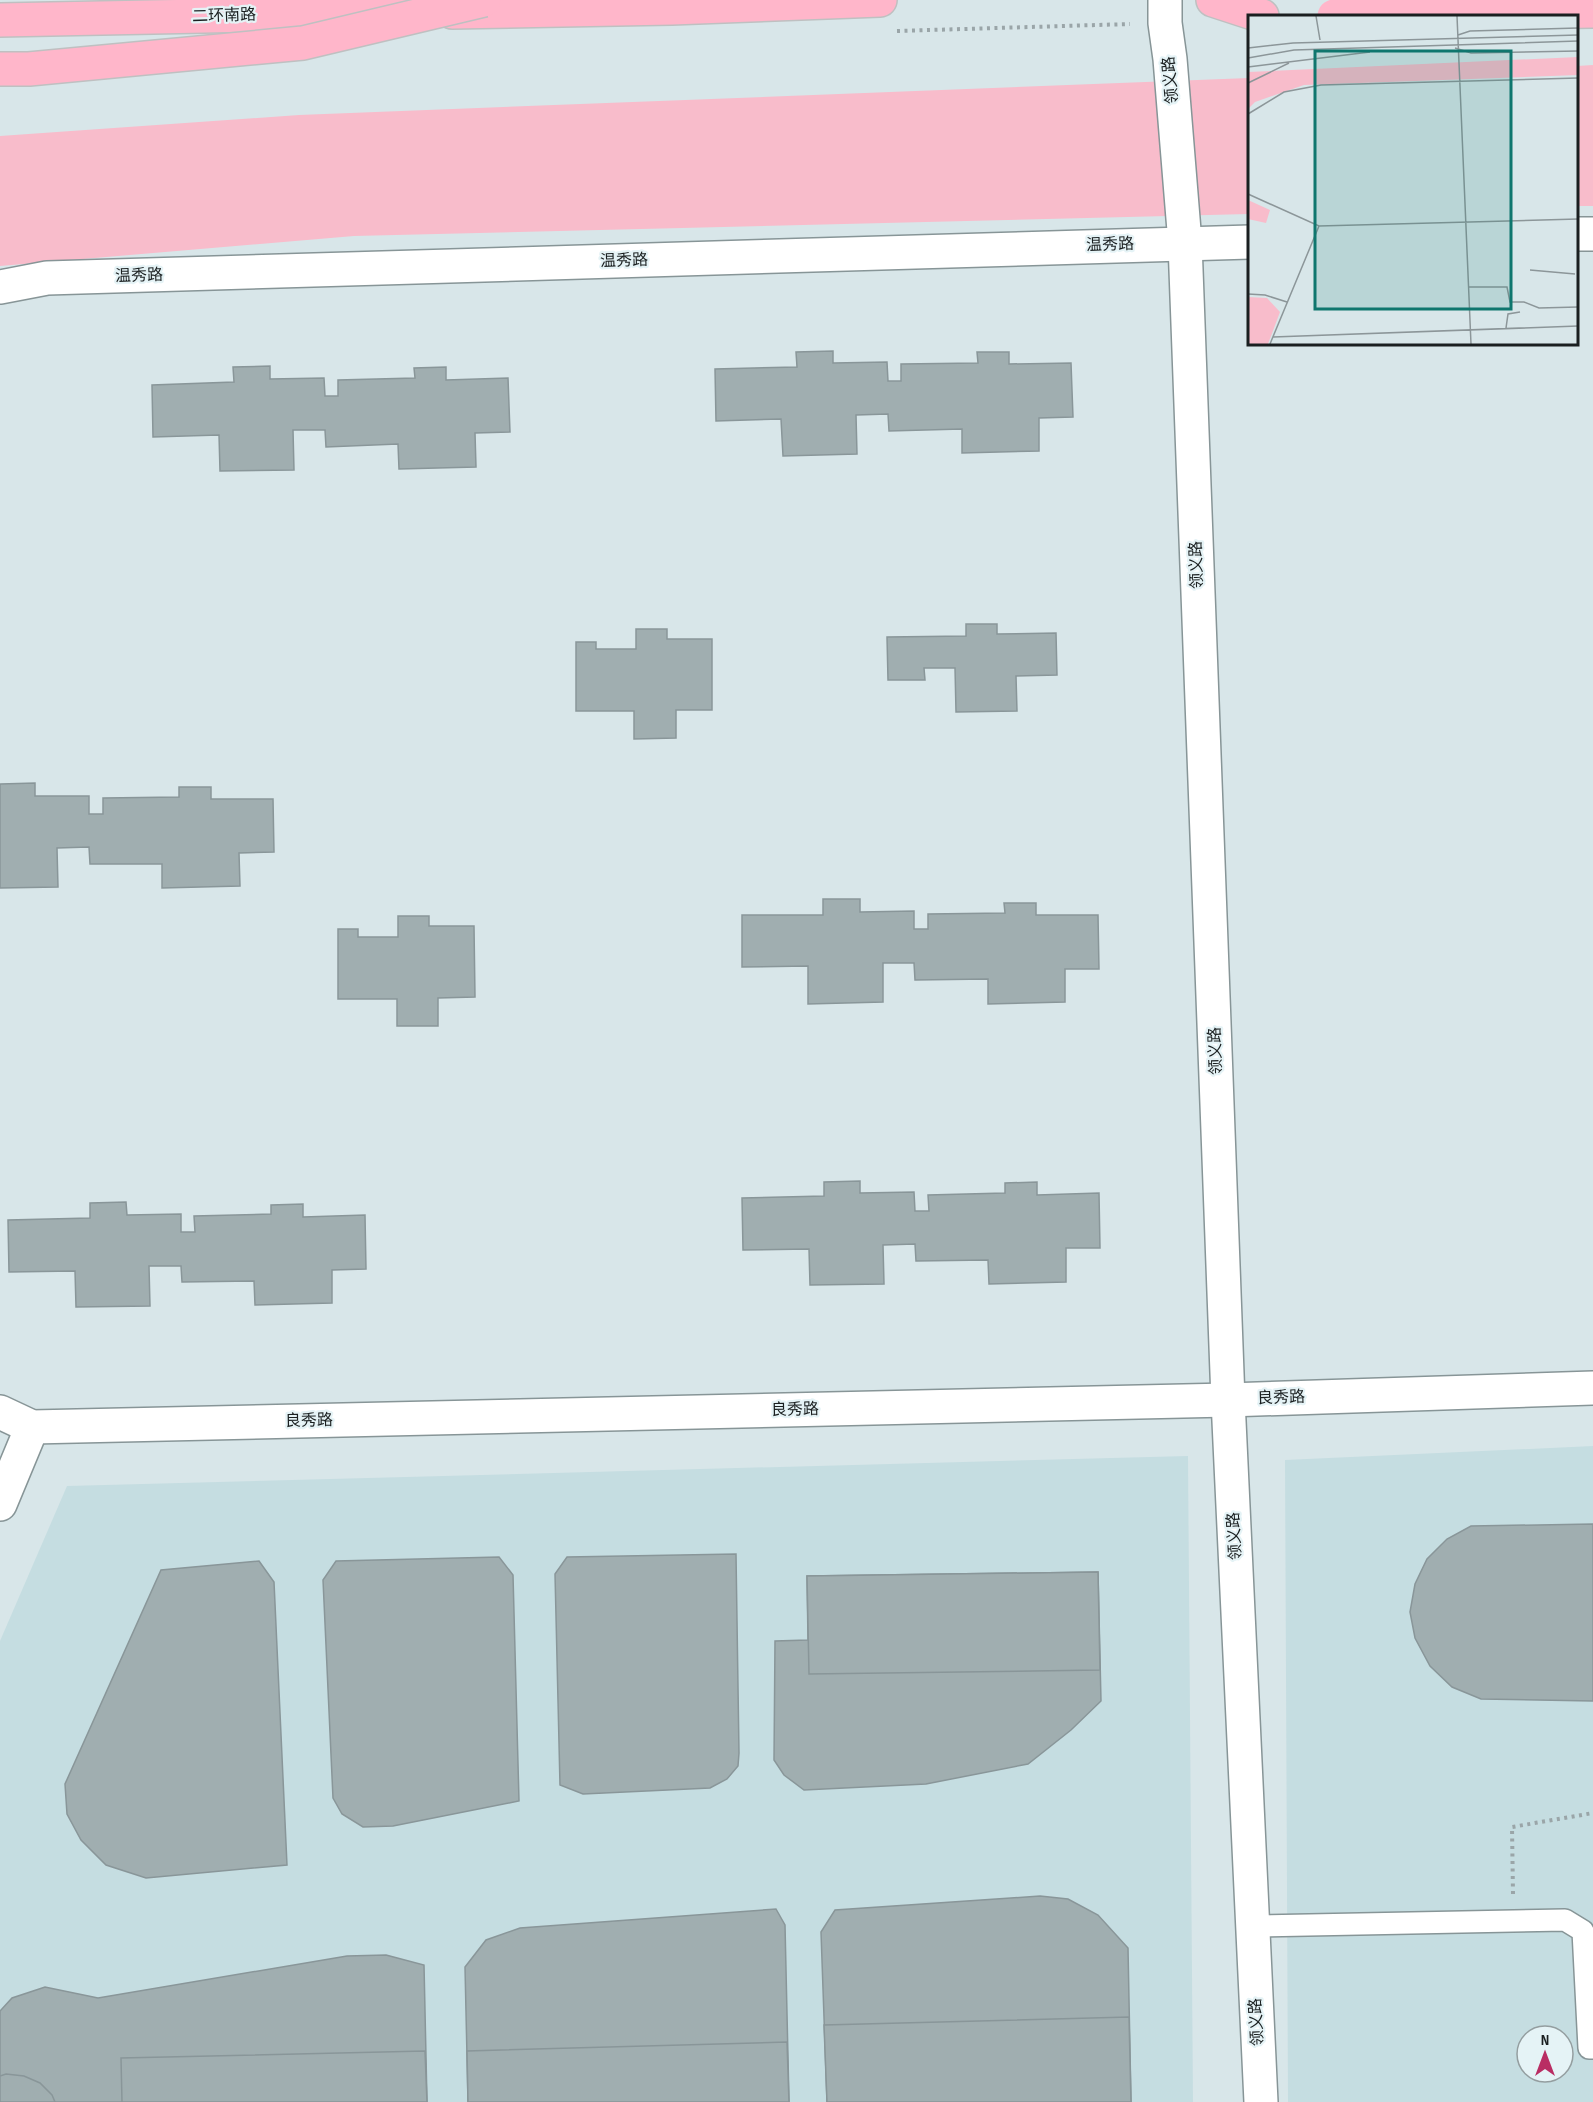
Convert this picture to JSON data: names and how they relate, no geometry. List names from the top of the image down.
{
  "streets": {
    "highway": ["二环南路"],
    "street": ["领义路", "温秀路", "良秀路"]
  },
  "crossings": [
    ["领义路", "温秀路"],
    ["领义路", "良秀路"]
  ],
  "north": "top"
}
